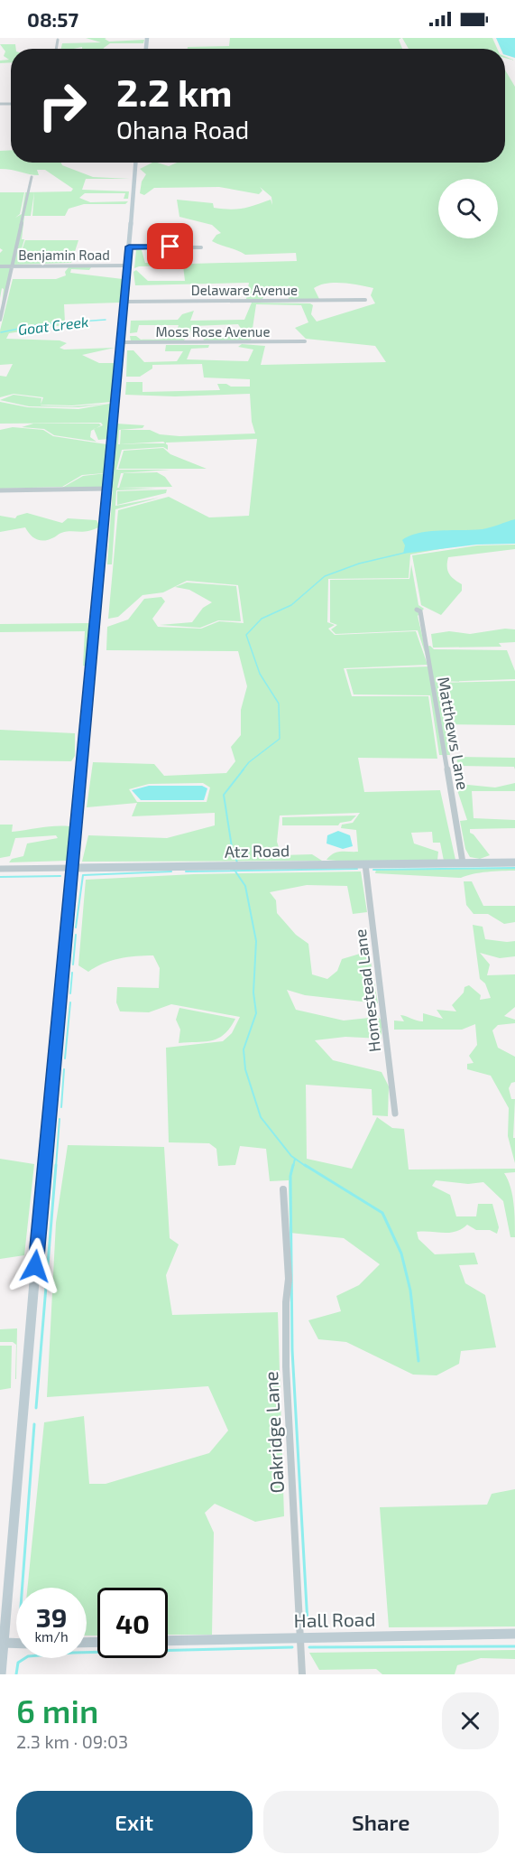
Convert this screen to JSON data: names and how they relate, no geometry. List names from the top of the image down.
{
  "streets": {
    "street": [
      "Benjamin Road",
      "Delaware Avenue",
      "Moss Rose Avenue",
      "Matthews Lane",
      "Atz Road",
      "Homestead Lane",
      "Oakridge Lane",
      "Hall Road"
    ]
  },
  "crossings": [
    ["Matthews Lane", "Atz Road"],
    ["Atz Road", "Homestead Lane"],
    ["Oakridge Lane", "Hall Road"]
  ],
  "water": ["Goat Creek"],
  "page": {
    "status": "08:57",
    "turn": ["2.2 km", "Ohana Road"],
    "speed": "39 km/h",
    "limit": "40",
    "heading": ["6 min", "2.3 km · 09:03"],
    "buttons": ["Exit", "Share"]
  }
}
